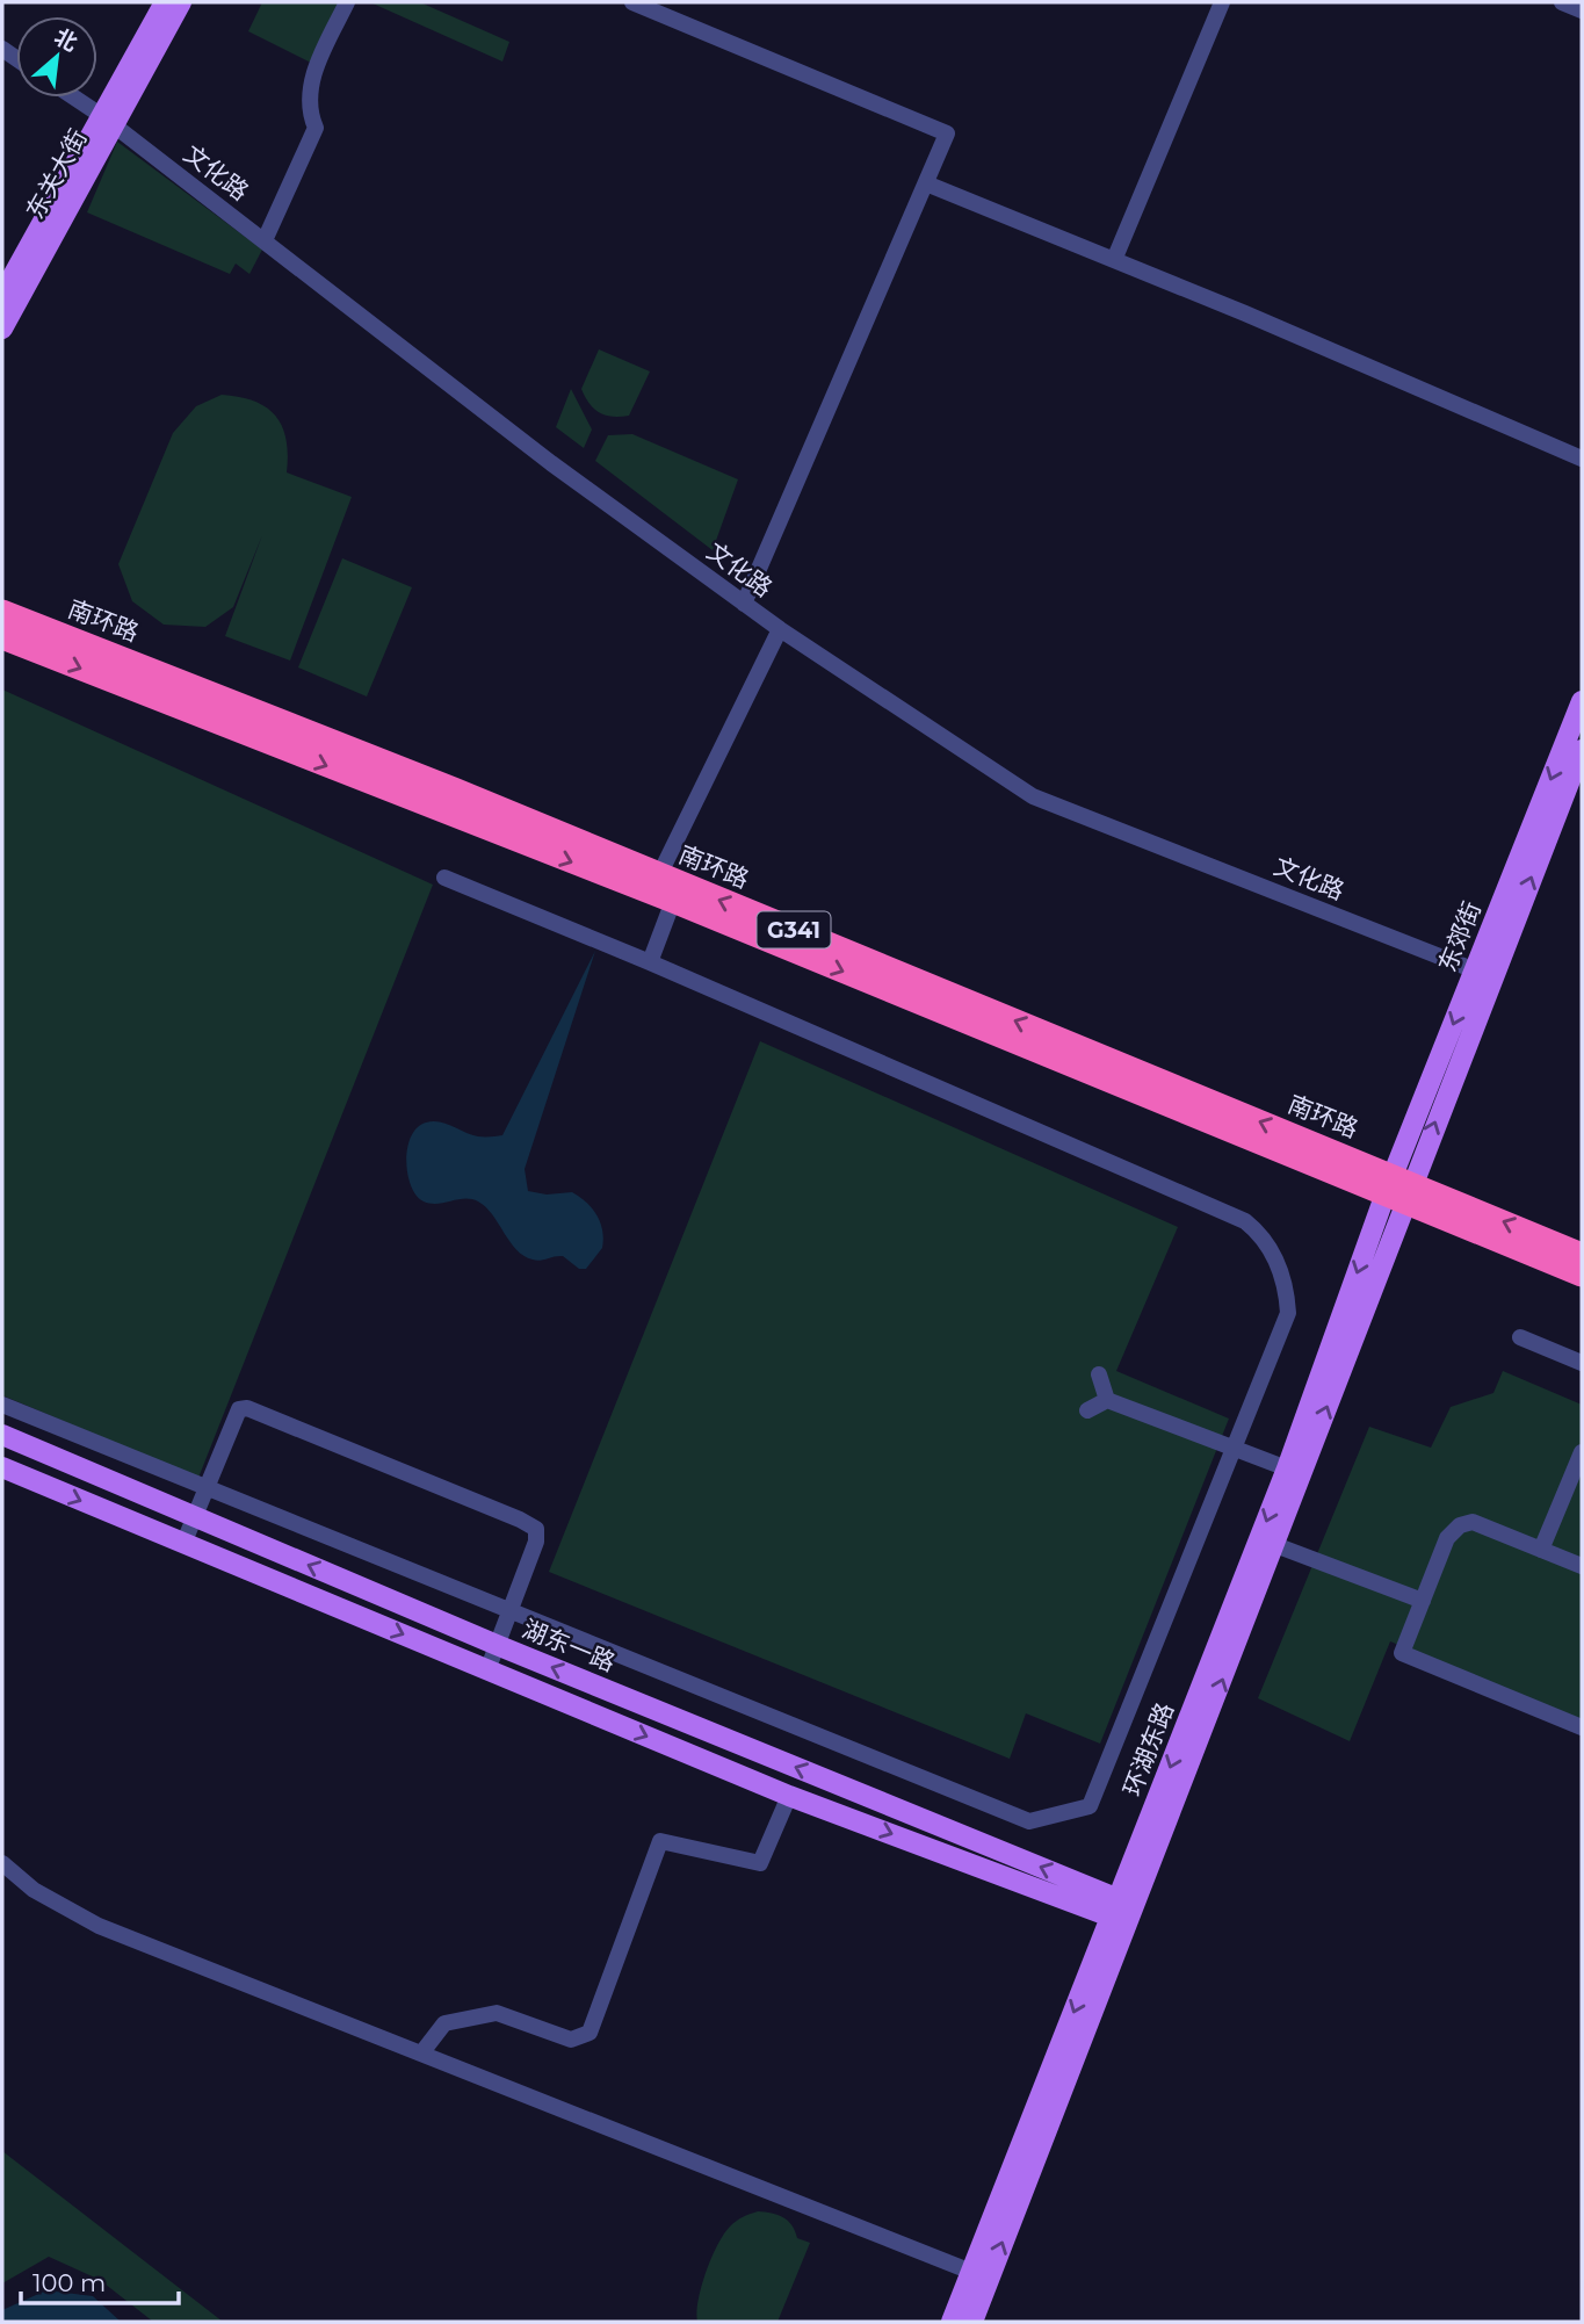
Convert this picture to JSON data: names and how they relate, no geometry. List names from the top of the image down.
{
  "streets": {
    "highway": ["南环路", "G341"],
    "main road": [
      "东关大街",
      "东郊街",
      "湖东一路",
      "环湖东路"
    ],
    "street": ["文化路"]
  },
  "crossings": [
    ["文化路", "东关大街"],
    ["文化路", "东郊街"],
    ["南环路", "东郊街"],
    ["南环路", "环湖东路"],
    ["东郊街", "环湖东路"],
    ["湖东一路", "环湖东路"]
  ],
  "scale_bar": "100 m",
  "north": "top right"
}
